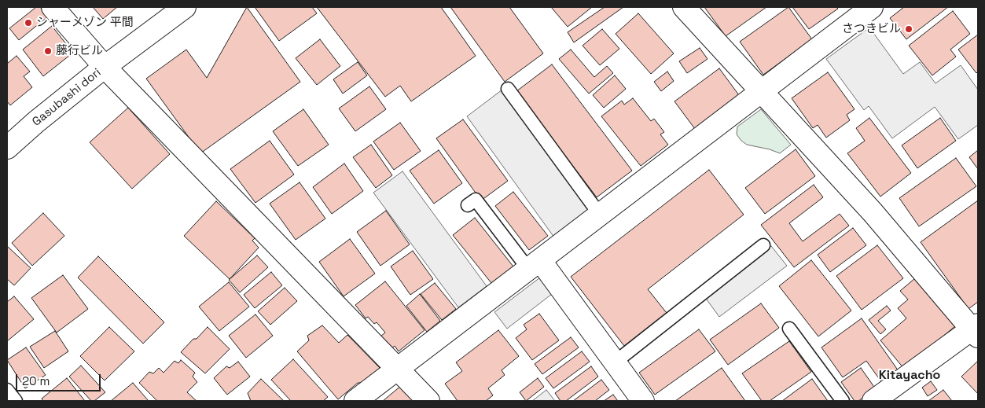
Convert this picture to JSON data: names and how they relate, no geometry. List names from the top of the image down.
{
  "streets": {
    "street": ["Gasubashi dori"]
  },
  "districts": ["Kitayacho"],
  "places": ["シャーメゾン 平間", "さつきビル", "藤行ビル"],
  "scale_bar": "20 m"
}
